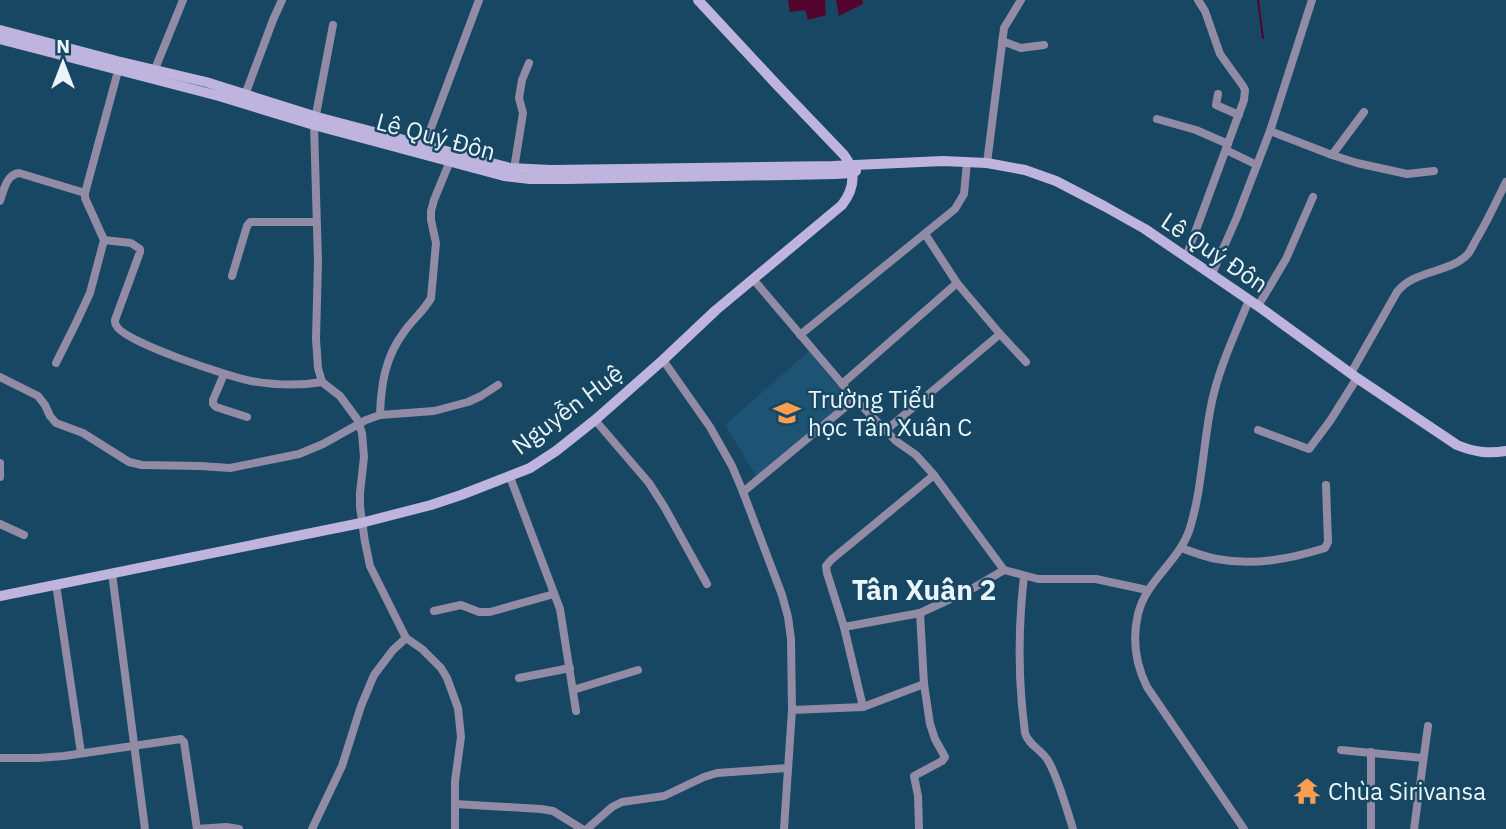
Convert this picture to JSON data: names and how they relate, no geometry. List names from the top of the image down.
{
  "streets": {
    "main road": ["Lê Quý Đôn", "Nguyễn Huệ"]
  },
  "crossings": [
    ["Lê Quý Đôn", "Nguyễn Huệ"]
  ],
  "districts": ["Tân Xuân 2"],
  "places": {
    "school or university": ["Trường Tiểu học Tân Xuân C"],
    "temple": ["Chùa Sirivansa"]
  },
  "north": "top"
}
